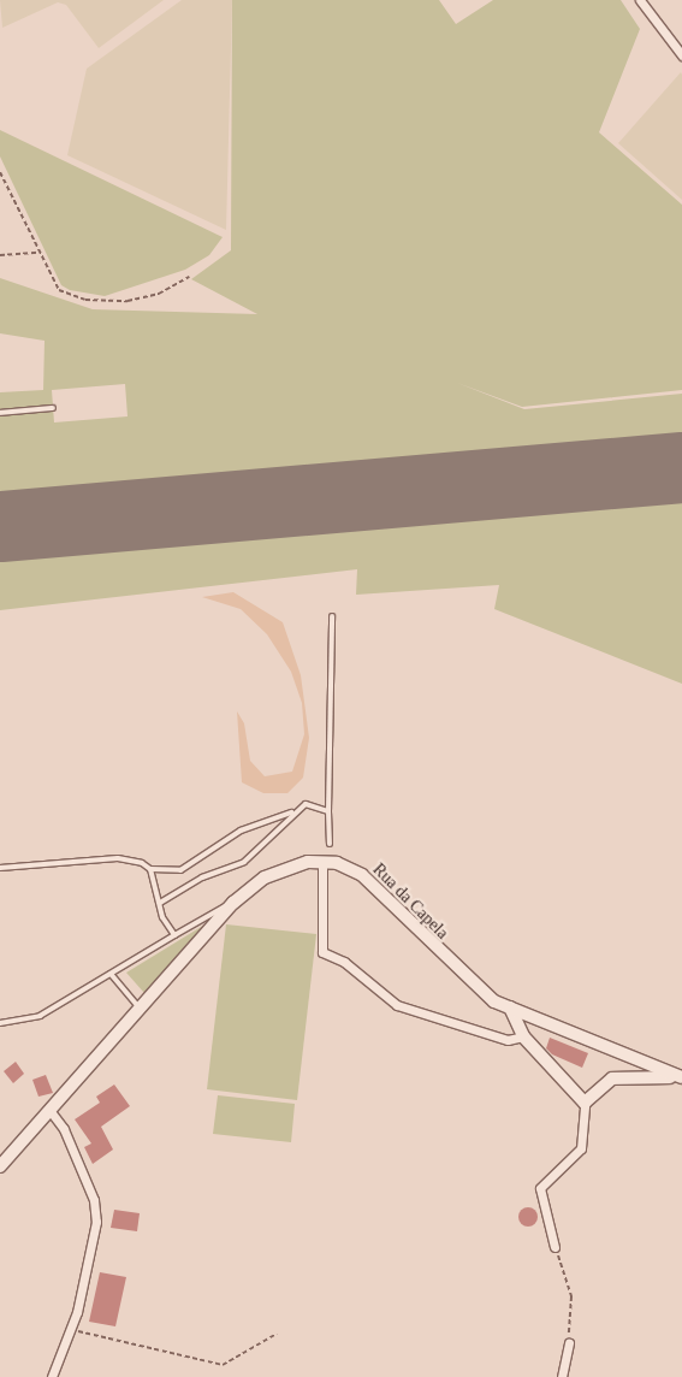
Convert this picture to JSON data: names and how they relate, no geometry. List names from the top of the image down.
{
  "streets": {
    "street": ["Rua da Capela"]
  }
}
